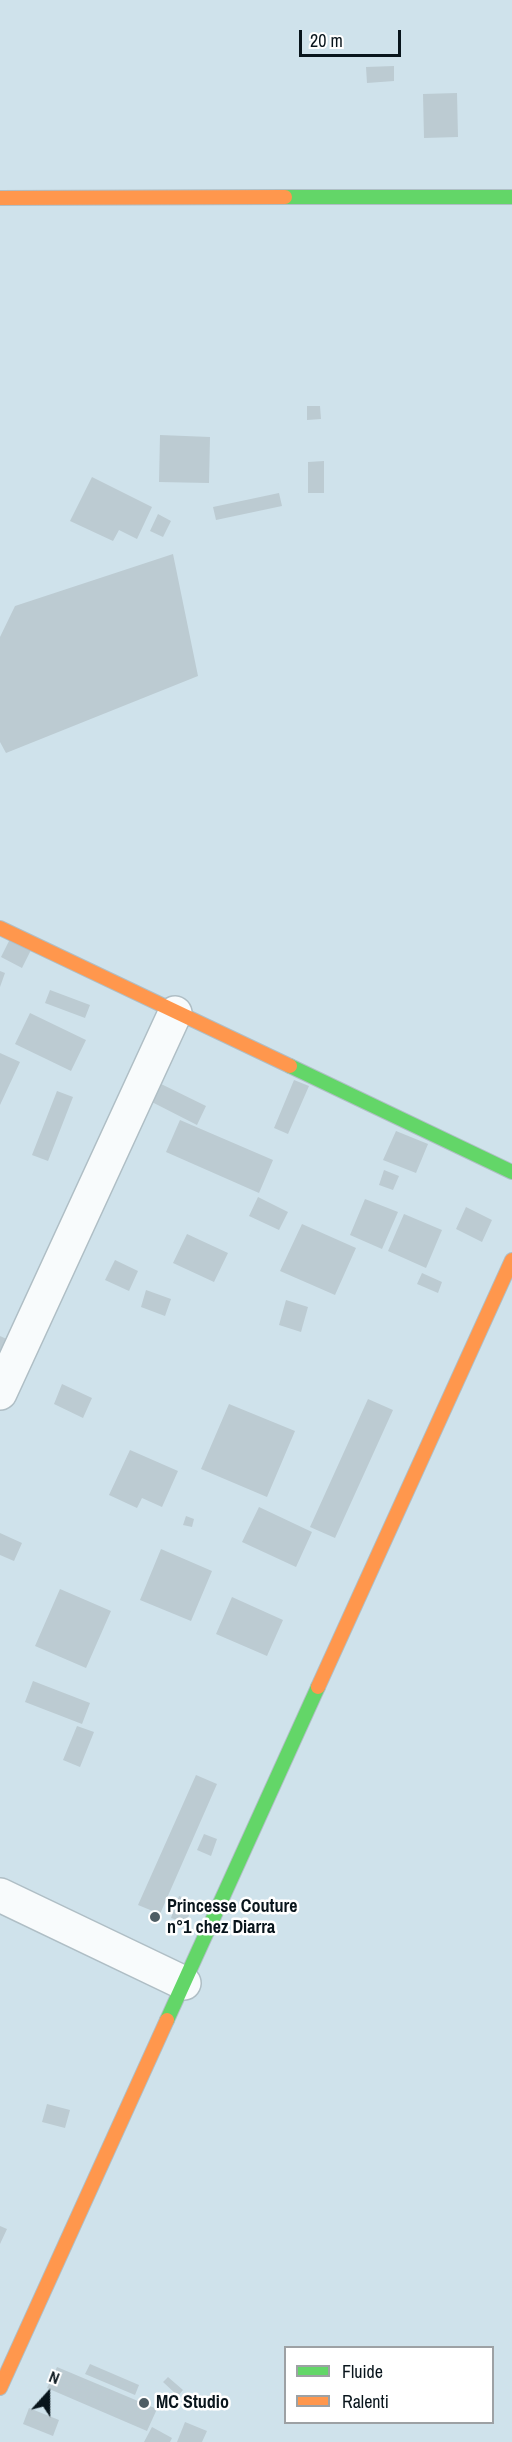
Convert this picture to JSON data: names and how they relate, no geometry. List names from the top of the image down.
{
  "places": ["Princesse Couture n°1 chez Diarra", "MC Studio"],
  "legend": ["Fluide", "Ralenti"],
  "scale_bar": "20 m",
  "north": "top"
}
